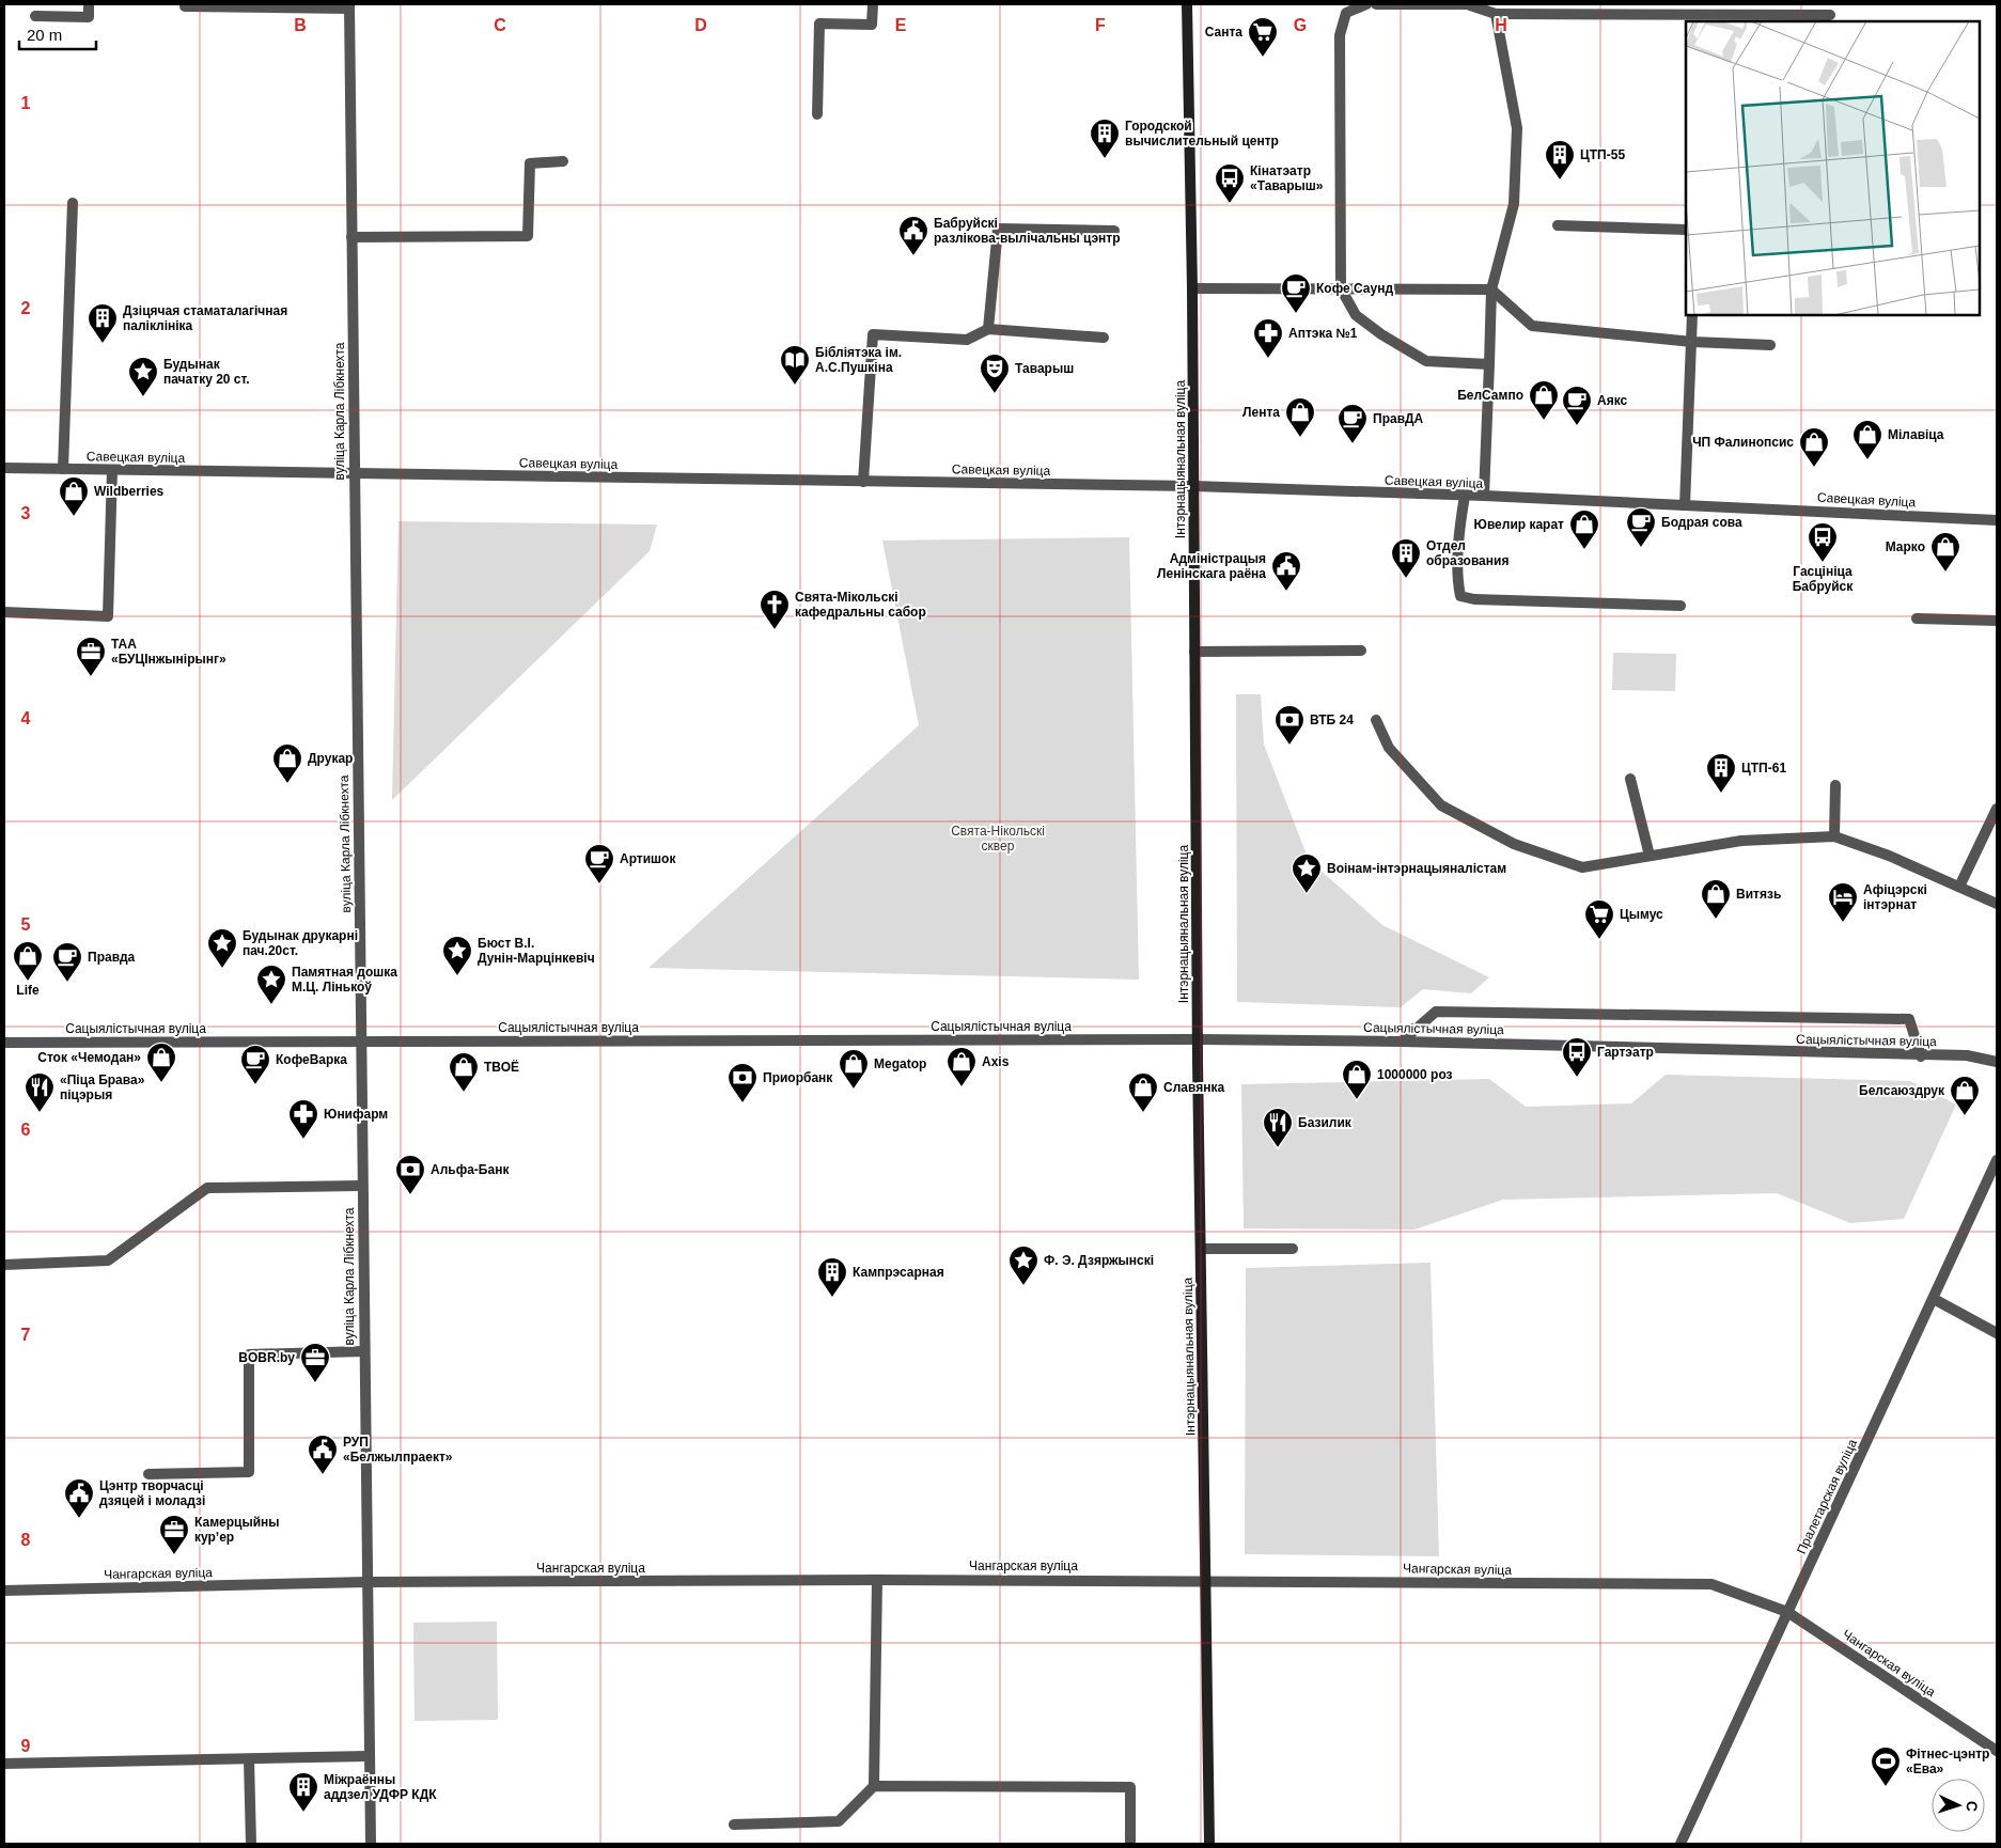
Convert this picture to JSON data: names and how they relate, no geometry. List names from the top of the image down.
{
  "streets": {
    "main road": ["Інтэрнацыянальная вуліца"],
    "street": [
      "вуліца Карла Лібкнехта",
      "Савецкая вуліца",
      "Сацыялістычная вуліца",
      "Пралетарская вуліца",
      "Чангарская вуліца"
    ]
  },
  "crossings": [
    ["вуліца Карла Лібкнехта", "Савецкая вуліца"],
    ["вуліца Карла Лібкнехта", "Сацыялістычная вуліца"],
    ["вуліца Карла Лібкнехта", "Чангарская вуліца"],
    ["Савецкая вуліца", "Інтэрнацыянальная вуліца"],
    ["Інтэрнацыянальная вуліца", "Сацыялістычная вуліца"],
    ["Інтэрнацыянальная вуліца", "Чангарская вуліца"],
    ["Пралетарская вуліца", "Чангарская вуліца"]
  ],
  "parks": ["Свята-Нікольскі сквер"],
  "places": {
    "supermarket": ["Санта", "Цымус"],
    "building": [
      "Городской вычислительный центр",
      "ЦТП-55",
      "Дзіцячая стаматалагічная паліклініка",
      "Отдел образования",
      "ЦТП-61",
      "Кампрэсарная",
      "Міжраённы аддзел УДФР КДК"
    ],
    "bus stop": ["Кінатэатр «Таварыш»", "Гасцініца Бабруйск", "Гартэатр"],
    "public building": [
      "Бабруйскі разлікова-вылічальны цэнтр",
      "Адміністрацыя Ленінскага раёна",
      "РУП «Белжылпраект»",
      "Цэнтр творчасці дзяцей і моладзі"
    ],
    "cafe": [
      "Кофе Саунд",
      "Аякс",
      "ПравДА",
      "Бодрая сова",
      "Артишок",
      "Правда",
      "КофеВарка"
    ],
    "pharmacy": ["Аптэка №1", "Юнифарм"],
    "library": ["Бібліятэка ім. А.С.Пушкіна"],
    "theatre": ["Таварыш"],
    "place": [
      "Будынак пачатку 20 ст.",
      "Воінам-інтэрнацыяналістам",
      "Будынак друкарні пач.20ст.",
      "Бюст В.І. Дунін-Марцінкевіч",
      "Памятная дошка М.Ц. Лінькоў",
      "Ф. Э. Дзяржынскі"
    ],
    "shop": [
      "БелСампо",
      "Лента",
      "Мiлавiца",
      "ЧП Фалинопсис",
      "Wildberries",
      "Ювелир карат",
      "Марко",
      "Друкар",
      "Витязь",
      "Life",
      "Сток «Чемодан»",
      "Axis",
      "Megatop",
      "ТВОЁ",
      "1000000 роз",
      "Славянка",
      "Белсаюздрук"
    ],
    "church": ["Свята-Мікольскі кафедральны сабор"],
    "office": ["ТАА «БУЦІнжынірынг»", "BOBR.by", "Камерцыйны курʼер"],
    "bank": ["ВТБ 24", "Приорбанк", "Альфа-Банк"],
    "hotel": ["Афіцэрскі інтэрнат"],
    "restaurant": ["«Піца Брава» піцэрыя", "Базилик"],
    "sports": ["Фітнес-цэнтр «Ева»"]
  },
  "scale_bar": "20 m",
  "north": "right",
  "grid": {
    "columns": [
      "B",
      "C",
      "D",
      "E",
      "F",
      "G",
      "H"
    ],
    "rows": [
      "1",
      "2",
      "3",
      "4",
      "5",
      "6",
      "7",
      "8",
      "9"
    ]
  }
}
